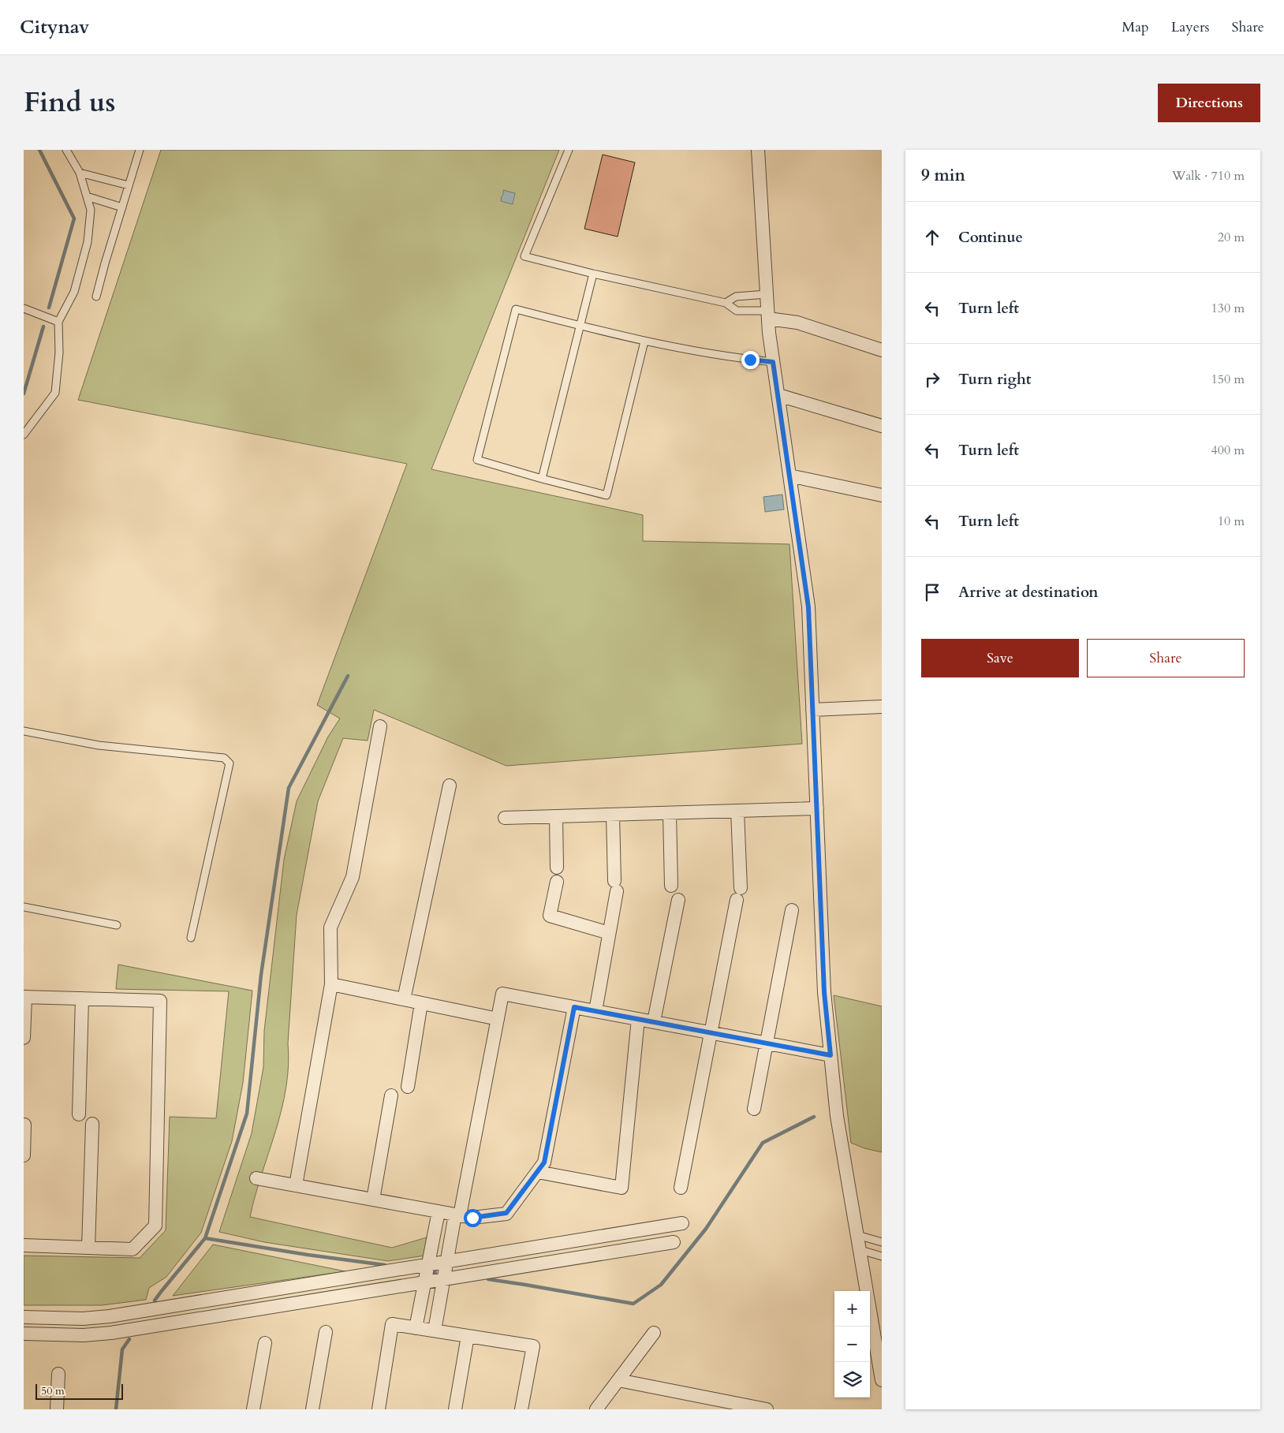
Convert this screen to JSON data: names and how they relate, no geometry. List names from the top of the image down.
{
  "scale_bar": "50 m",
  "page": {
    "header": "Citynav",
    "nav": ["Map", "Layers", "Share"],
    "title": "Find us",
    "buttons": [
      "Directions",
      ["Save", "Share"]
    ],
    "heading": ["9 min", "Walk · 710 m"],
    "list": [
      ["Continue", "20 m"],
      ["Turn left", "130 m"],
      ["Turn right", "150 m"],
      ["Turn left", "400 m"],
      ["Turn left", "10 m"],
      "Arrive at destination"
    ],
    "map_buttons": ["+", "−"],
    "scale": "50 m"
  }
}
